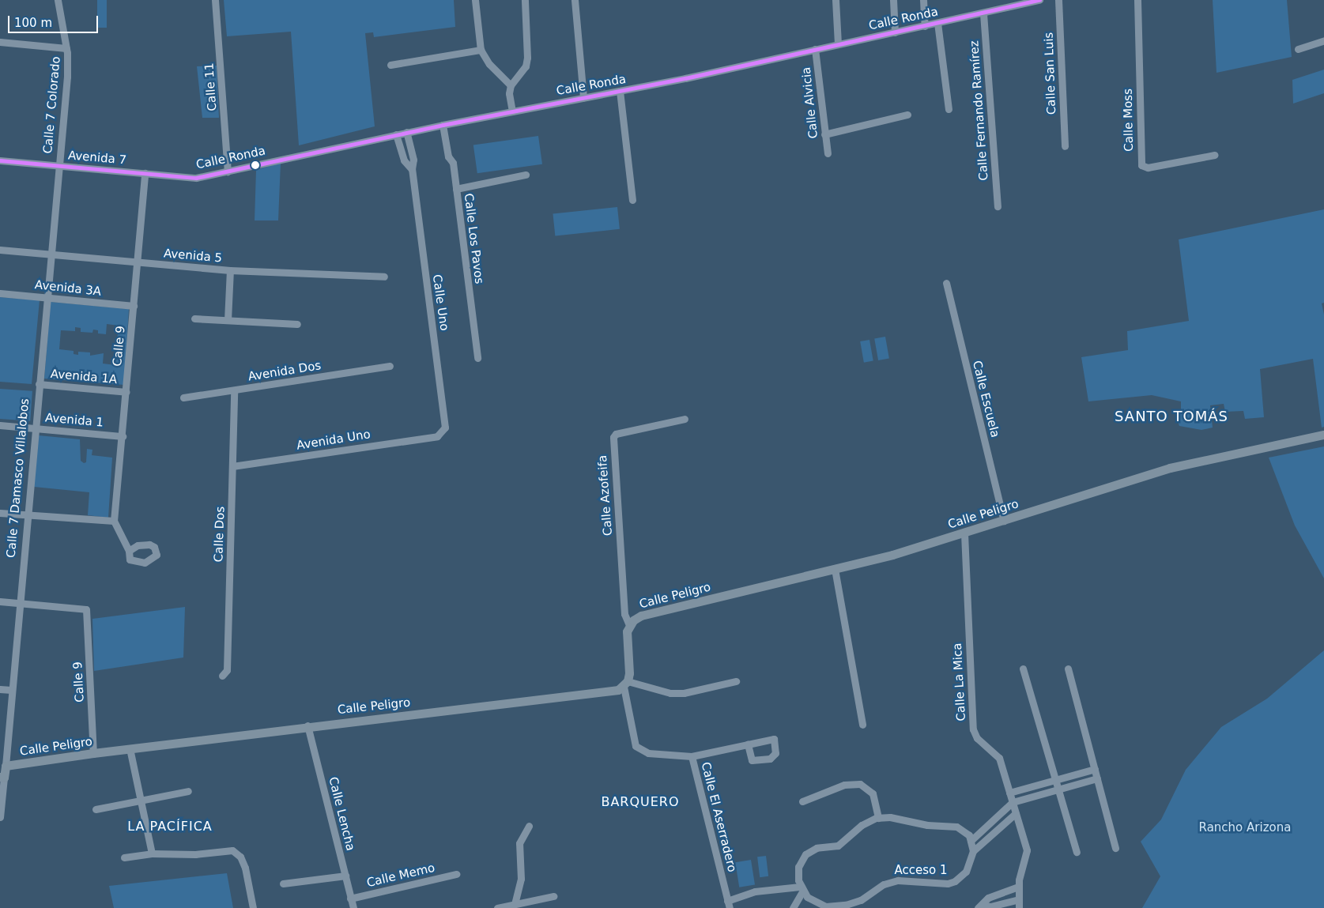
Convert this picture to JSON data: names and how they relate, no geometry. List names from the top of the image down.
{
  "streets": {
    "main road": ["Calle 7 Damasco Villalobos", "Calle Peligro"],
    "street": [
      "Calle Ronda",
      "Calle San Luis",
      "Calle 11",
      "Calle Alvicia",
      "Calle 7 Colorado",
      "Calle Fernando Ramírez",
      "Calle Moss",
      "Avenida 7",
      "Calle Los Pavos",
      "Avenida 5",
      "Avenida 3A",
      "Calle Uno",
      "Calle 9",
      "Avenida Dos",
      "Avenida 1A",
      "Calle Escuela",
      "Avenida 1",
      "Avenida Uno",
      "Calle Azofeifa",
      "Calle Dos",
      "Calle La Mica",
      "Calle Lencha",
      "Calle El Aserradero",
      "Acceso 1",
      "Calle Memo"
    ]
  },
  "crossings": [
    ["Calle Ronda", "Calle 11"],
    ["Calle Ronda", "Calle Alvicia"],
    ["Calle Ronda", "Calle Fernando Ramírez"],
    ["Calle Ronda", "Avenida 7"],
    ["Calle Ronda", "Calle Los Pavos"],
    ["Calle Ronda", "Calle Uno"],
    ["Calle Ronda", "Calle 9"],
    ["Calle 7 Colorado", "Avenida 7"],
    ["Calle 7 Colorado", "Calle 7 Damasco Villalobos"],
    ["Avenida 7", "Calle 9"],
    ["Avenida 7", "Calle 7 Damasco Villalobos"],
    ["Avenida 5", "Calle 9"],
    ["Avenida 5", "Calle 7 Damasco Villalobos"],
    ["Avenida 3A", "Calle 9"],
    ["Avenida 3A", "Calle 7 Damasco Villalobos"],
    ["Calle Uno", "Avenida Uno"],
    ["Calle 9", "Avenida 1A"],
    ["Calle 9", "Avenida 1"],
    ["Calle 9", "Calle 7 Damasco Villalobos"],
    ["Calle 9", "Calle Peligro"],
    ["Avenida Dos", "Calle Dos"],
    ["Avenida 1A", "Calle 7 Damasco Villalobos"],
    ["Calle Escuela", "Calle Peligro"],
    ["Avenida 1", "Calle 7 Damasco Villalobos"],
    ["Avenida Uno", "Calle Dos"],
    ["Calle 7 Damasco Villalobos", "Calle Peligro"],
    ["Calle Azofeifa", "Calle Peligro"],
    ["Calle Peligro", "Calle La Mica"],
    ["Calle Peligro", "Calle Lencha"],
    ["Calle Peligro", "Calle El Aserradero"],
    ["Calle La Mica", "Acceso 1"],
    ["Calle Lencha", "Calle Memo"]
  ],
  "districts": ["SANTO TOMÁS", "BARQUERO", "LA PACÍFICA"],
  "parks": ["Rancho Arizona"],
  "scale_bar": "100 m"
}
